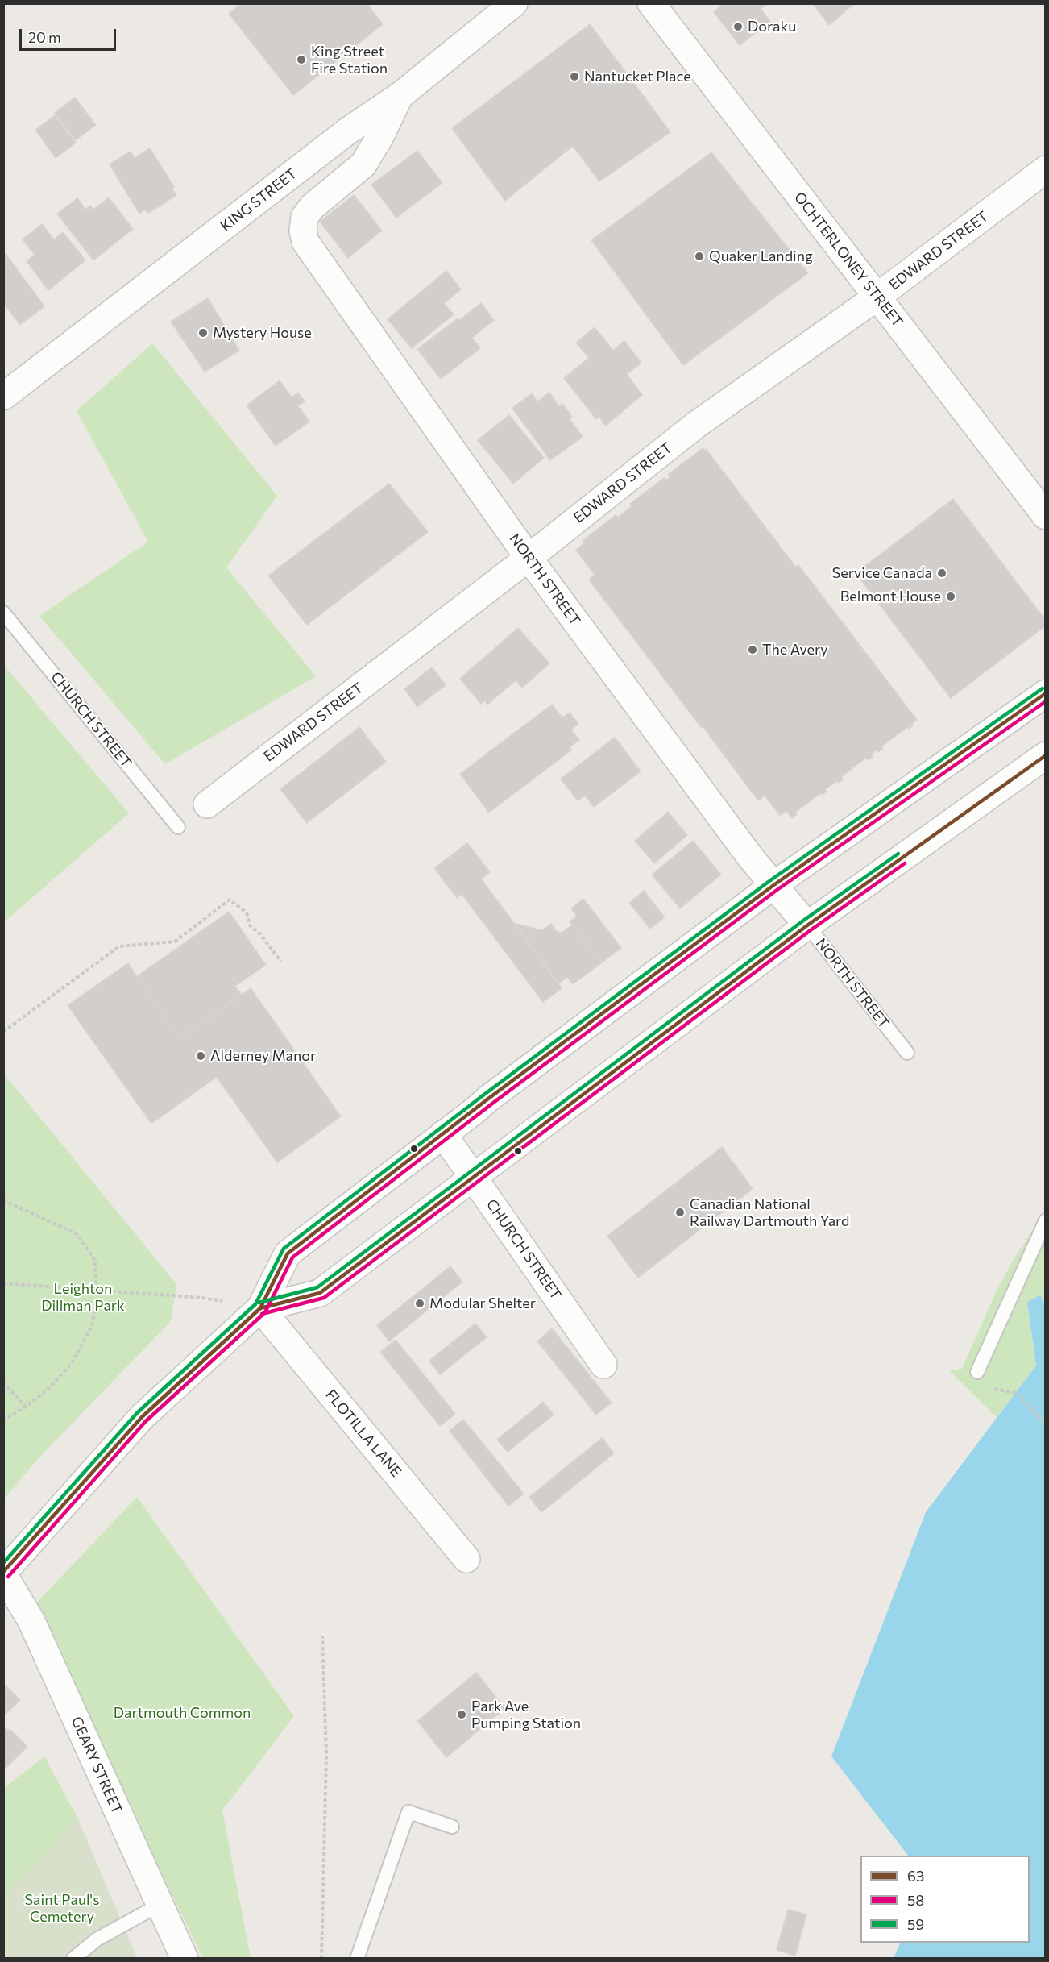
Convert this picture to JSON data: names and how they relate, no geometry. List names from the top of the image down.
{
  "streets": {
    "street": [
      "KING STREET",
      "EDWARD STREET",
      "OCHTERLONEY STREET",
      "NORTH STREET",
      "CHURCH STREET",
      "FLOTILLA LANE",
      "GEARY STREET"
    ]
  },
  "crossings": [
    ["KING STREET", "NORTH STREET"],
    ["EDWARD STREET", "OCHTERLONEY STREET"],
    ["EDWARD STREET", "NORTH STREET"]
  ],
  "parks": ["Leighton Dillman Park", "Dartmouth Common", "Saint Paul's Cemetery"],
  "places": [
    "Doraku",
    "King Street Fire Station",
    "Nantucket Place",
    "Quaker Landing",
    "Mystery House",
    "Service Canada",
    "Belmont House",
    "The Avery",
    "Alderney Manor",
    "Canadian National Railway Dartmouth Yard",
    "Modular Shelter",
    "Park Ave Pumping Station"
  ],
  "lines": ["transit line 59", "transit line 63", "transit line 58"],
  "legend": ["63", "58", "59"],
  "scale_bar": "20 m"
}
